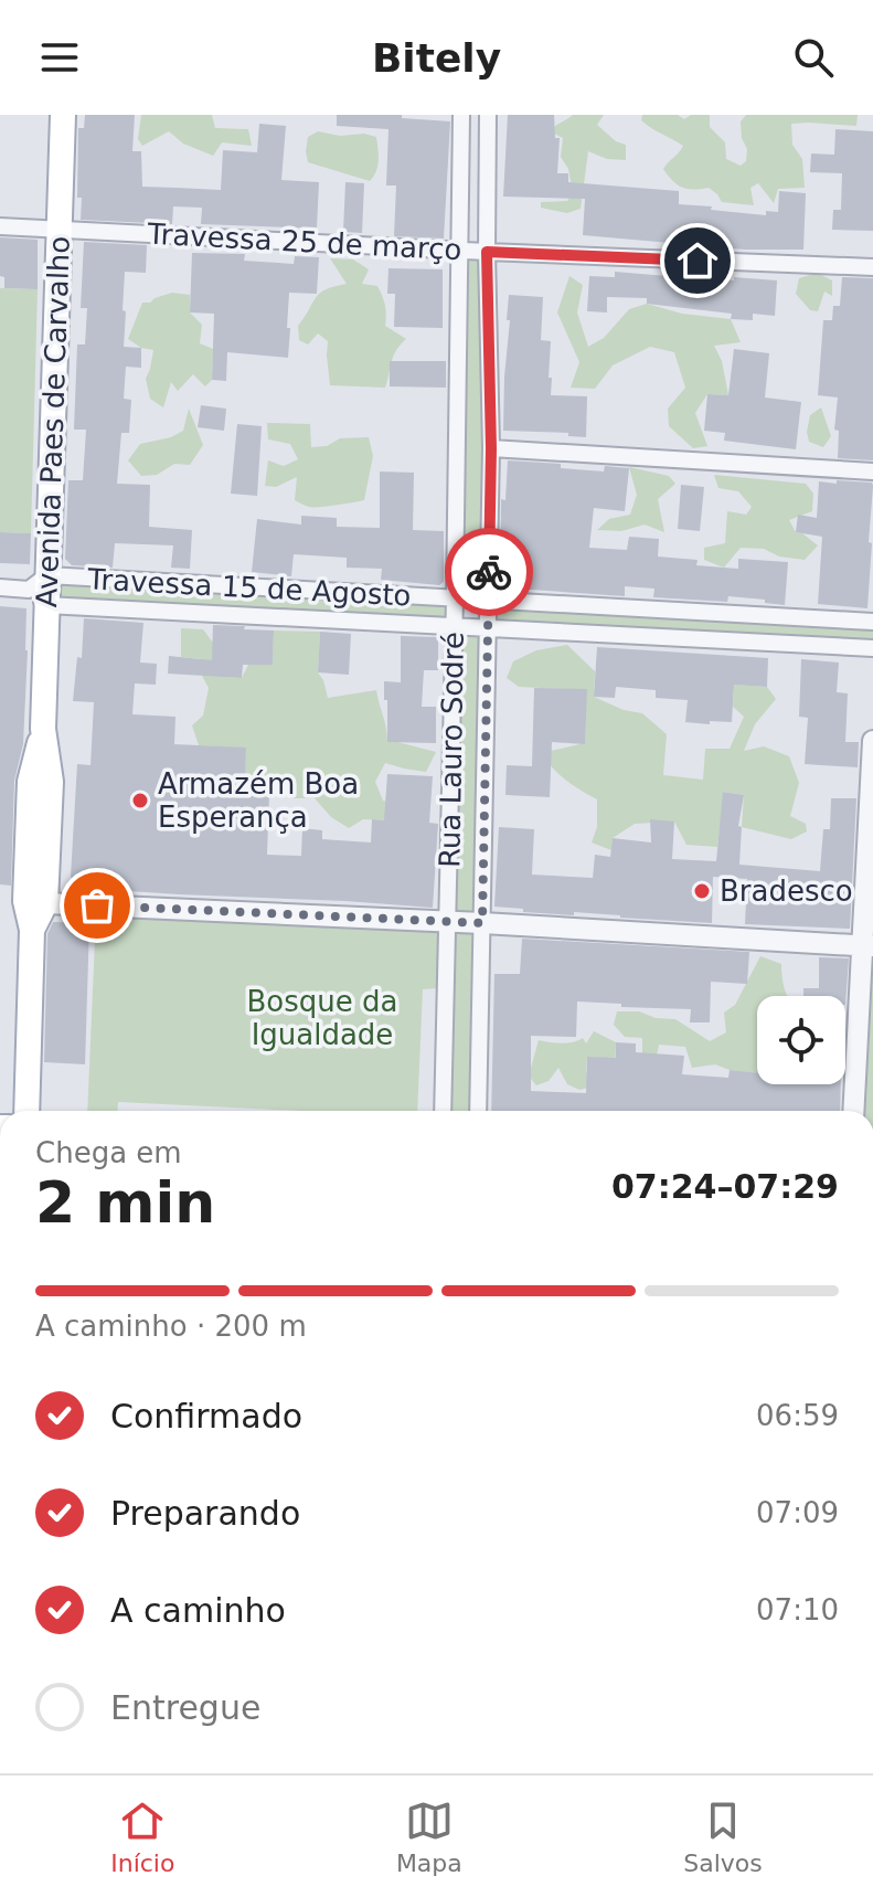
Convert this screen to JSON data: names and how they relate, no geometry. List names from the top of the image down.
{
  "streets": {
    "main road": ["Avenida Paes de Carvalho"],
    "street": ["Travessa 25 de março", "Travessa 15 de Agosto", "Rua Lauro Sodré"]
  },
  "crossings": [
    ["Travessa 25 de março", "Avenida Paes de Carvalho"],
    ["Travessa 25 de março", "Rua Lauro Sodré"],
    ["Avenida Paes de Carvalho", "Travessa 15 de Agosto"],
    ["Travessa 15 de Agosto", "Rua Lauro Sodré"]
  ],
  "parks": ["Bosque da Igualdade"],
  "places": ["Armazém Boa Esperança", "Bradesco"],
  "page": {
    "header": "Bitely",
    "heading": ["2 min", "Chega em", "07:24–07:29"],
    "bar": "A caminho · 200 m",
    "list": [
      ["Confirmado", "06:59"],
      ["Preparando", "07:09"],
      ["A caminho", "07:10"],
      "Entregue"
    ],
    "tabs": ["Início", "Mapa", "Salvos"]
  }
}
